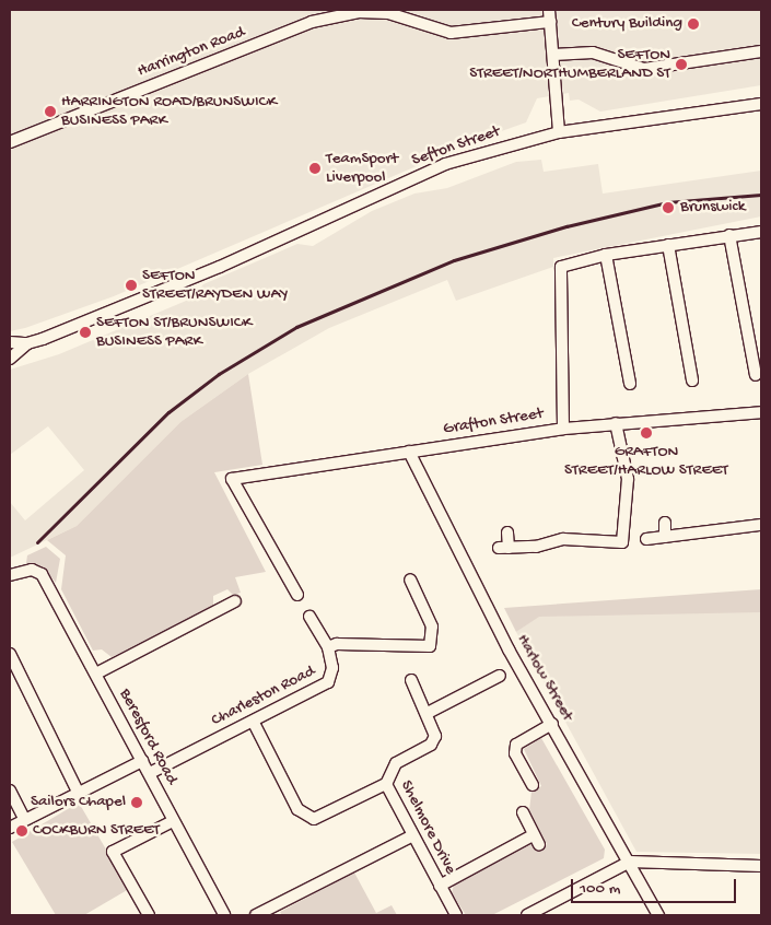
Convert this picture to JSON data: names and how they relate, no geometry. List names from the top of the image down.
{
  "streets": {
    "street": [
      "Harrington Road",
      "Sefton Street",
      "Grafton Street",
      "Harlow Street",
      "Charleston Road",
      "Beresford Road",
      "Shelmore Drive"
    ]
  },
  "crossings": [
    ["Grafton Street", "Harlow Street"],
    ["Charleston Road", "Beresford Road"]
  ],
  "places": [
    "Century Building",
    "SEFTON STREET/NORTHUMBERLAND ST",
    "HARRINGTON ROAD/BRUNSWICK BUSINESS PARK",
    "TeamSport Liverpool",
    "Brunswick",
    "SEFTON STREET/RAYDEN WAY",
    "SEFTON ST/BRUNSWICK BUSINESS PARK",
    "GRAFTON STREET/HARLOW STREET",
    "Sailors Chapel",
    "COCKBURN STREET"
  ],
  "scale_bar": "100 m"
}
